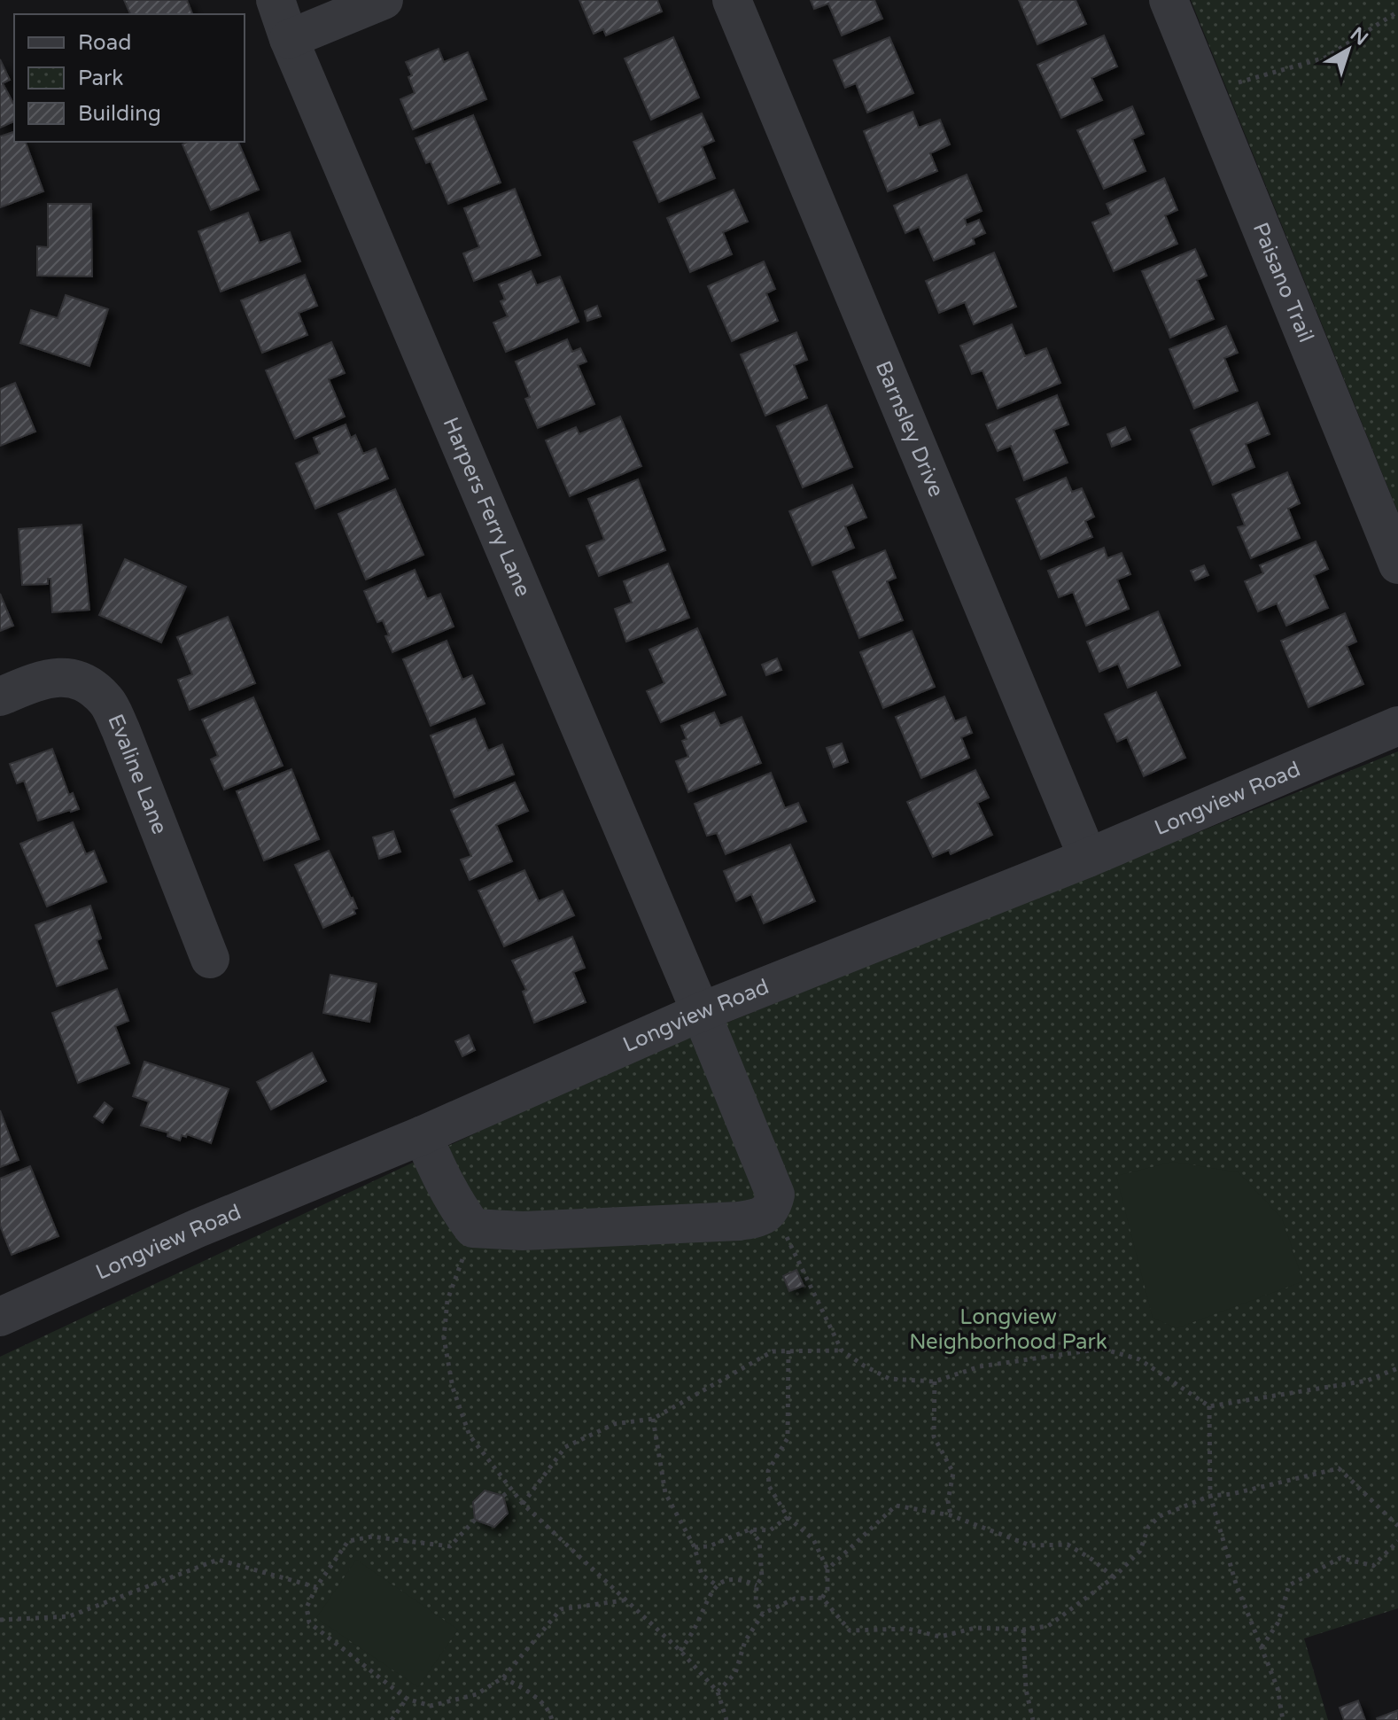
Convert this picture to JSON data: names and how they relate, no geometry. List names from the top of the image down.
{
  "streets": {
    "street": [
      "Paisano Trail",
      "Barnsley Drive",
      "Harpers Ferry Lane",
      "Evaline Lane",
      "Longview Road"
    ]
  },
  "crossings": [
    ["Barnsley Drive", "Longview Road"],
    ["Harpers Ferry Lane", "Longview Road"]
  ],
  "parks": ["Longview Neighborhood Park"],
  "legend": ["Road", "Park", "Building"],
  "north": "top right"
}
